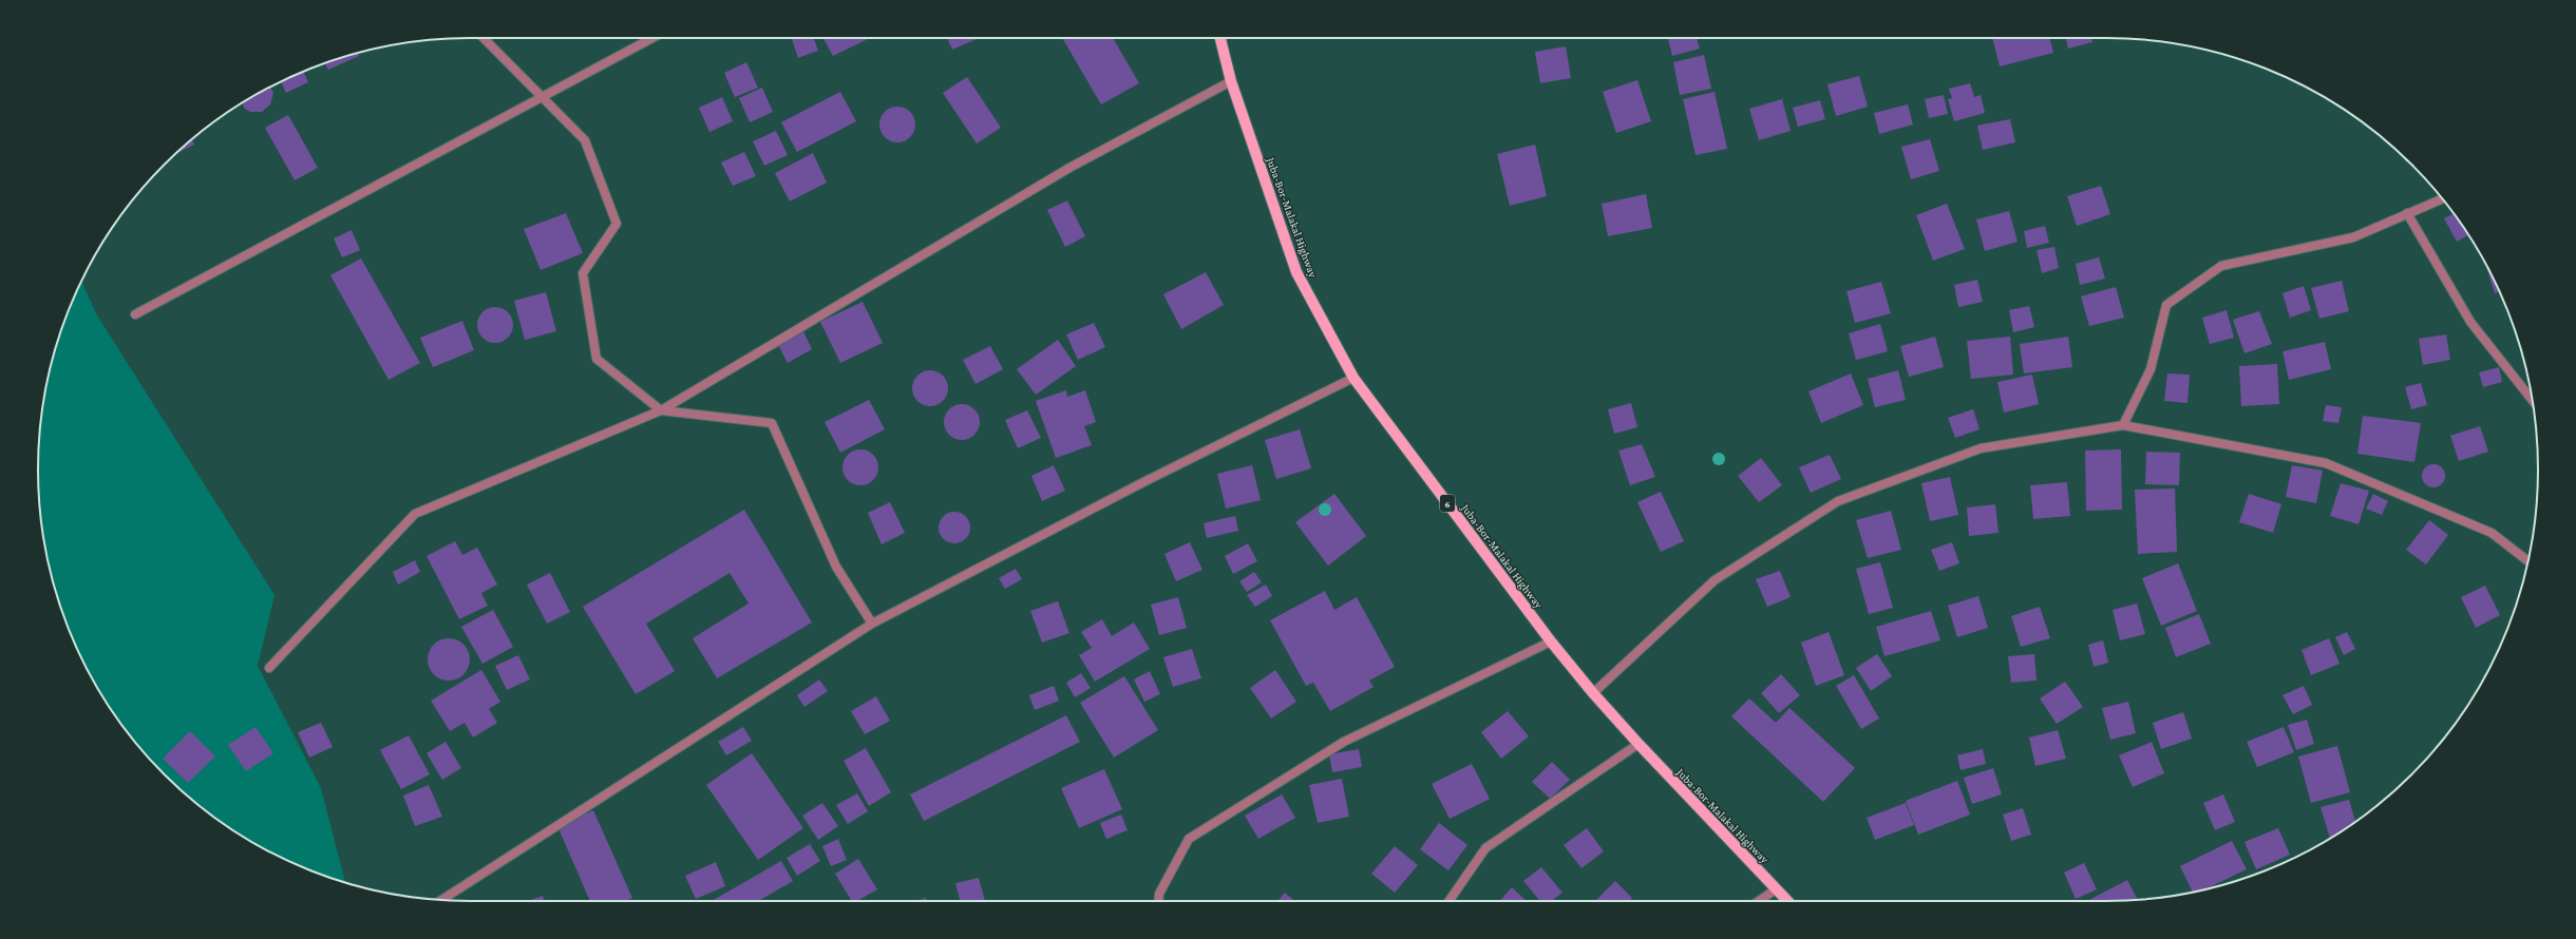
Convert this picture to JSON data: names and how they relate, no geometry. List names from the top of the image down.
{
  "streets": {
    "main road": ["Juba-Bor-Malakal Highway", "6"]
  }
}
